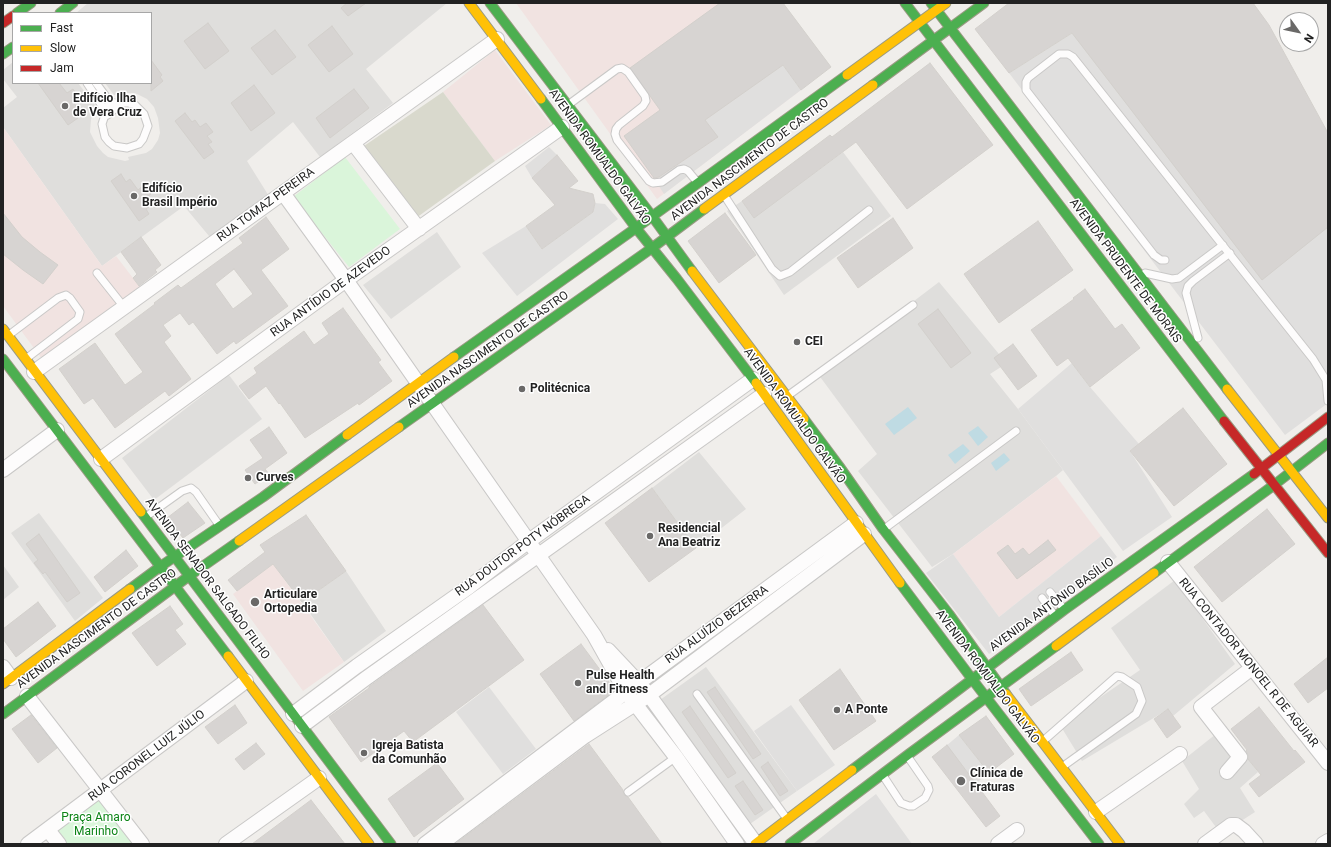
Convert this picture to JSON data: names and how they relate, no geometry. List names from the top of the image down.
{
  "streets": {
    "main road": [
      "AVENIDA ROMUALDO GALVÃO",
      "AVENIDA NASCIMENTO DE CASTRO",
      "AVENIDA PRUDENTE DE MORAIS",
      "AVENIDA SENADOR SALGADO FILHO",
      "AVENIDA ANTÔNIO BASÍLIO"
    ],
    "street": [
      "RUA TOMAZ PEREIRA",
      "RUA ANTÍDIO DE AZEVEDO",
      "RUA DOUTOR POTY NÓBREGA",
      "RUA ALUÍZIO BEZERRA",
      "RUA CONTADOR MONOEL R DE AGUIAR",
      "RUA CORONEL LUIZ JÚLIO"
    ]
  },
  "crossings": [
    ["AVENIDA ROMUALDO GALVÃO", "AVENIDA NASCIMENTO DE CASTRO"],
    ["AVENIDA ROMUALDO GALVÃO", "RUA TOMAZ PEREIRA"],
    ["AVENIDA ROMUALDO GALVÃO", "RUA ANTÍDIO DE AZEVEDO"],
    ["AVENIDA ROMUALDO GALVÃO", "RUA DOUTOR POTY NÓBREGA"],
    ["AVENIDA ROMUALDO GALVÃO", "AVENIDA ANTÔNIO BASÍLIO"],
    ["AVENIDA ROMUALDO GALVÃO", "RUA ALUÍZIO BEZERRA"],
    ["AVENIDA NASCIMENTO DE CASTRO", "AVENIDA PRUDENTE DE MORAIS"],
    ["AVENIDA NASCIMENTO DE CASTRO", "AVENIDA SENADOR SALGADO FILHO"],
    ["RUA TOMAZ PEREIRA", "AVENIDA SENADOR SALGADO FILHO"],
    ["AVENIDA PRUDENTE DE MORAIS", "AVENIDA ANTÔNIO BASÍLIO"],
    ["RUA ANTÍDIO DE AZEVEDO", "AVENIDA SENADOR SALGADO FILHO"],
    ["RUA DOUTOR POTY NÓBREGA", "AVENIDA SENADOR SALGADO FILHO"]
  ],
  "parks": ["Praça Amaro Marinho"],
  "places": [
    "Edifício Ilha de Vera Cruz",
    "Edifício Brasil Império",
    "CEI",
    "Politécnica",
    "Curves",
    "Residencial Ana Beatriz",
    "Articulare Ortopedia",
    "Pulse Health and Fitness",
    "A Ponte",
    "Igreja Batista da Comunhão",
    "Clínica de Fraturas"
  ],
  "legend": ["Fast", "Slow", "Jam"],
  "north": "bottom right"
}
